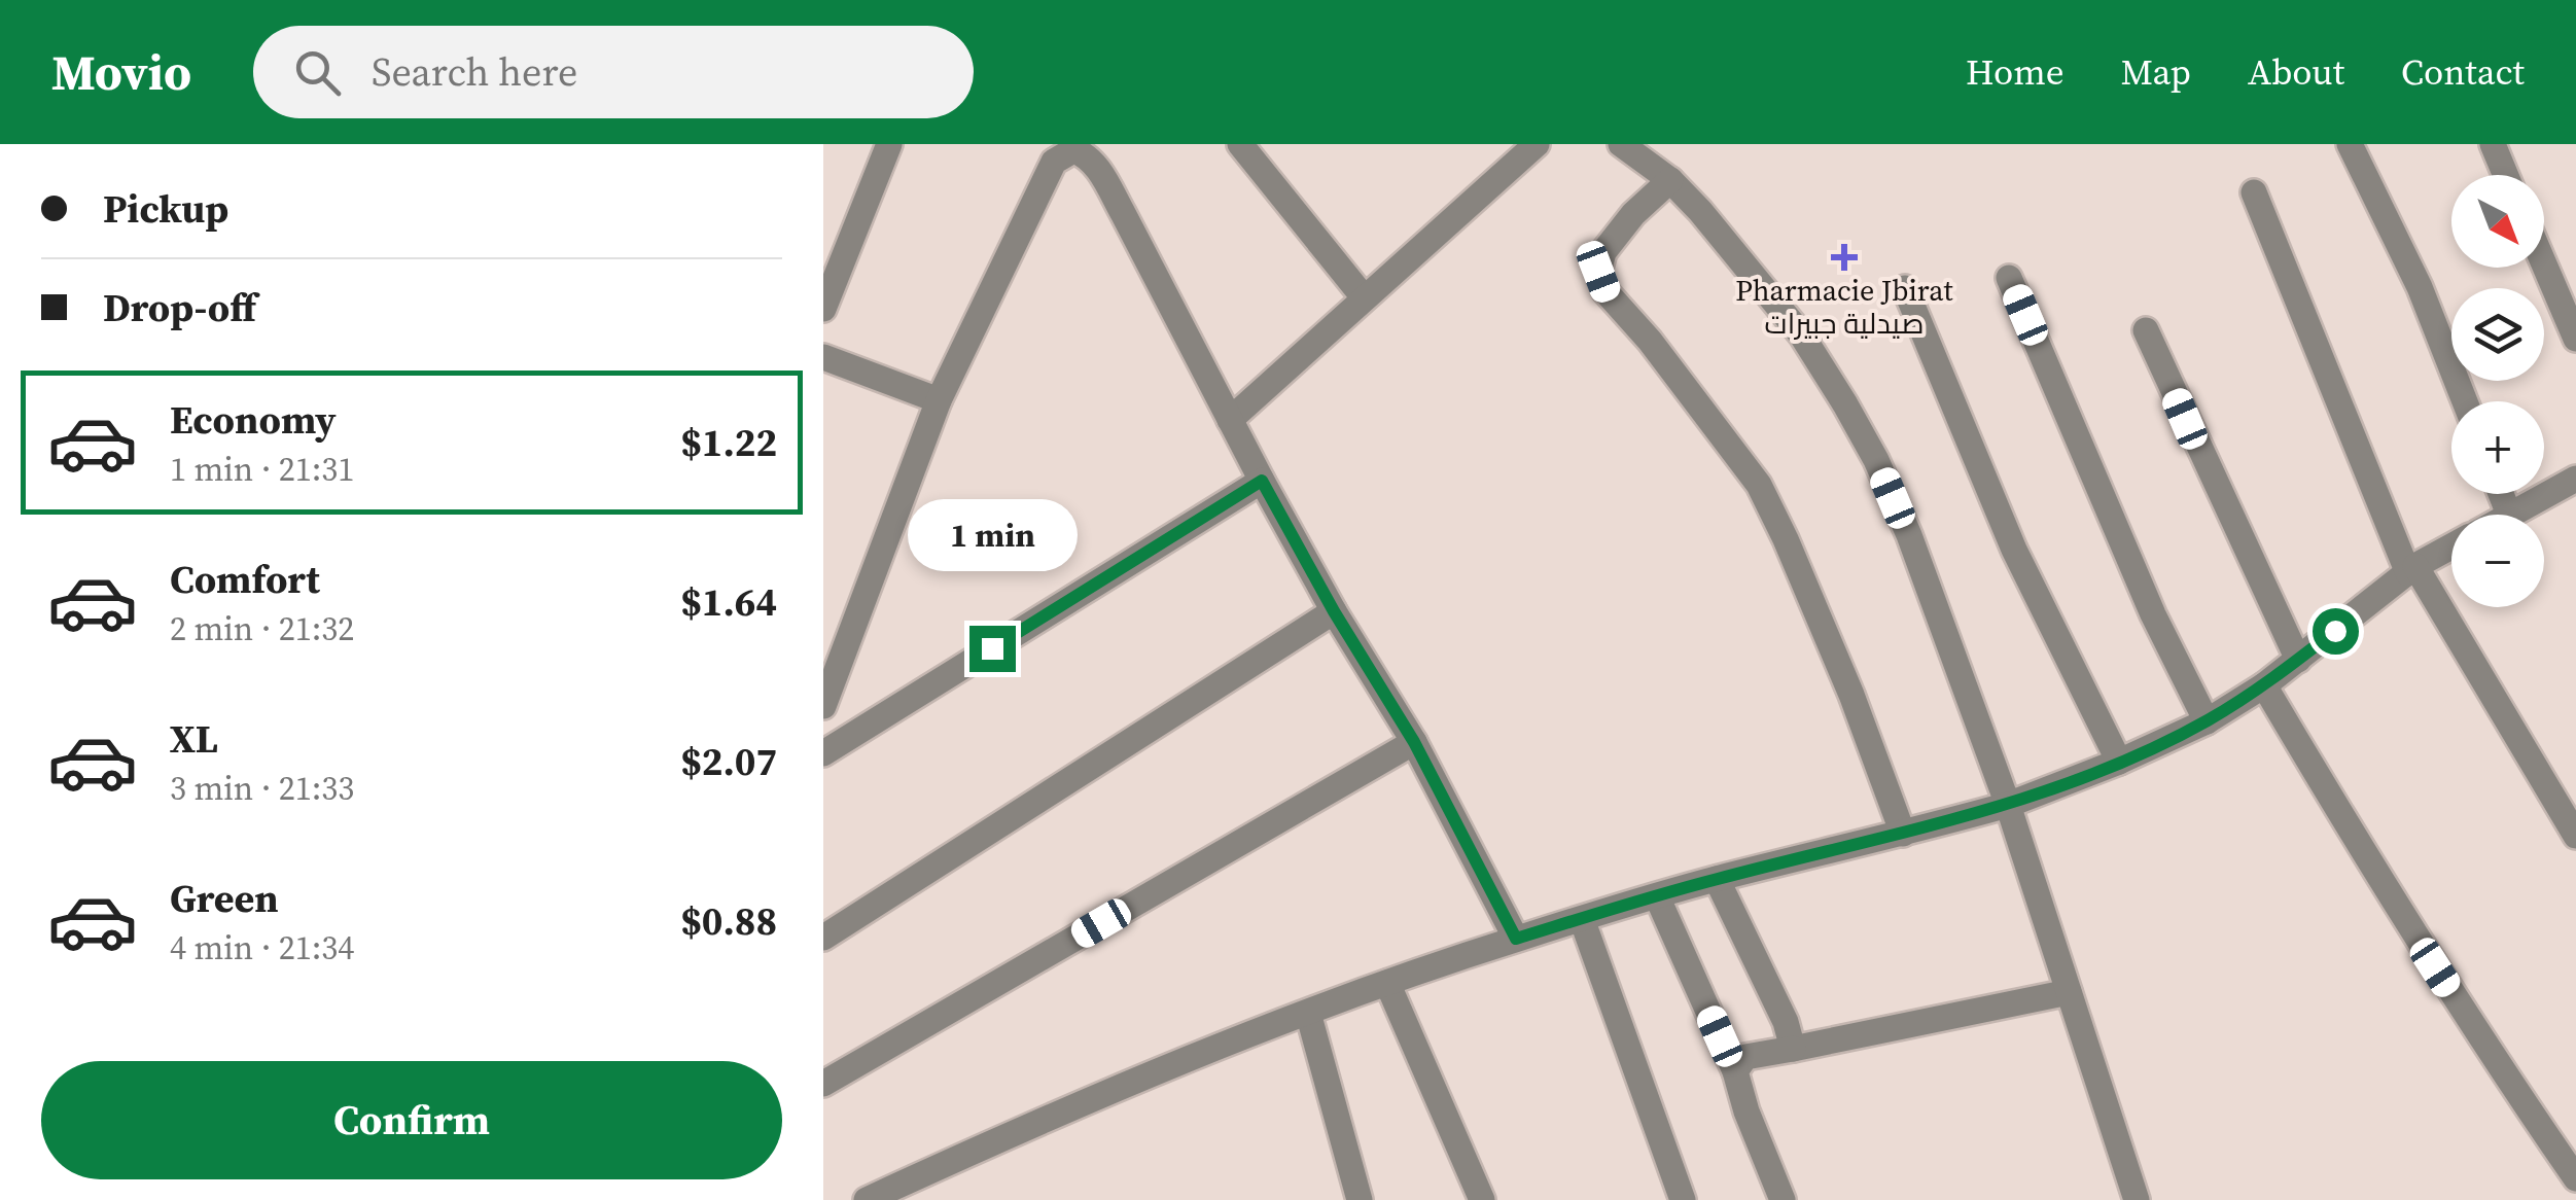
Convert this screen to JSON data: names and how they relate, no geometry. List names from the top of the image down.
{
  "places": {
    "health": ["Pharmacie Jbirat صيدلية جبيرات"]
  },
  "north": "bottom right",
  "page": {
    "header": "Movio",
    "search": "Search here",
    "nav": [
      "Home",
      "Map",
      "About",
      "Contact"
    ],
    "banner": ["Pickup", "Drop-off"],
    "map_buttons": ["+", "−"],
    "list": [
      {
        "name": "Economy",
        "note": "1 min · 21:31",
        "value": "$1.22"
      },
      {
        "name": "Comfort",
        "note": "2 min · 21:32",
        "value": "$1.64"
      },
      {
        "name": "XL",
        "note": "3 min · 21:33",
        "value": "$2.07"
      },
      {
        "name": "Green",
        "note": "4 min · 21:34",
        "value": "$0.88"
      }
    ],
    "bubble": "1 min",
    "buttons": "Confirm"
  }
}
